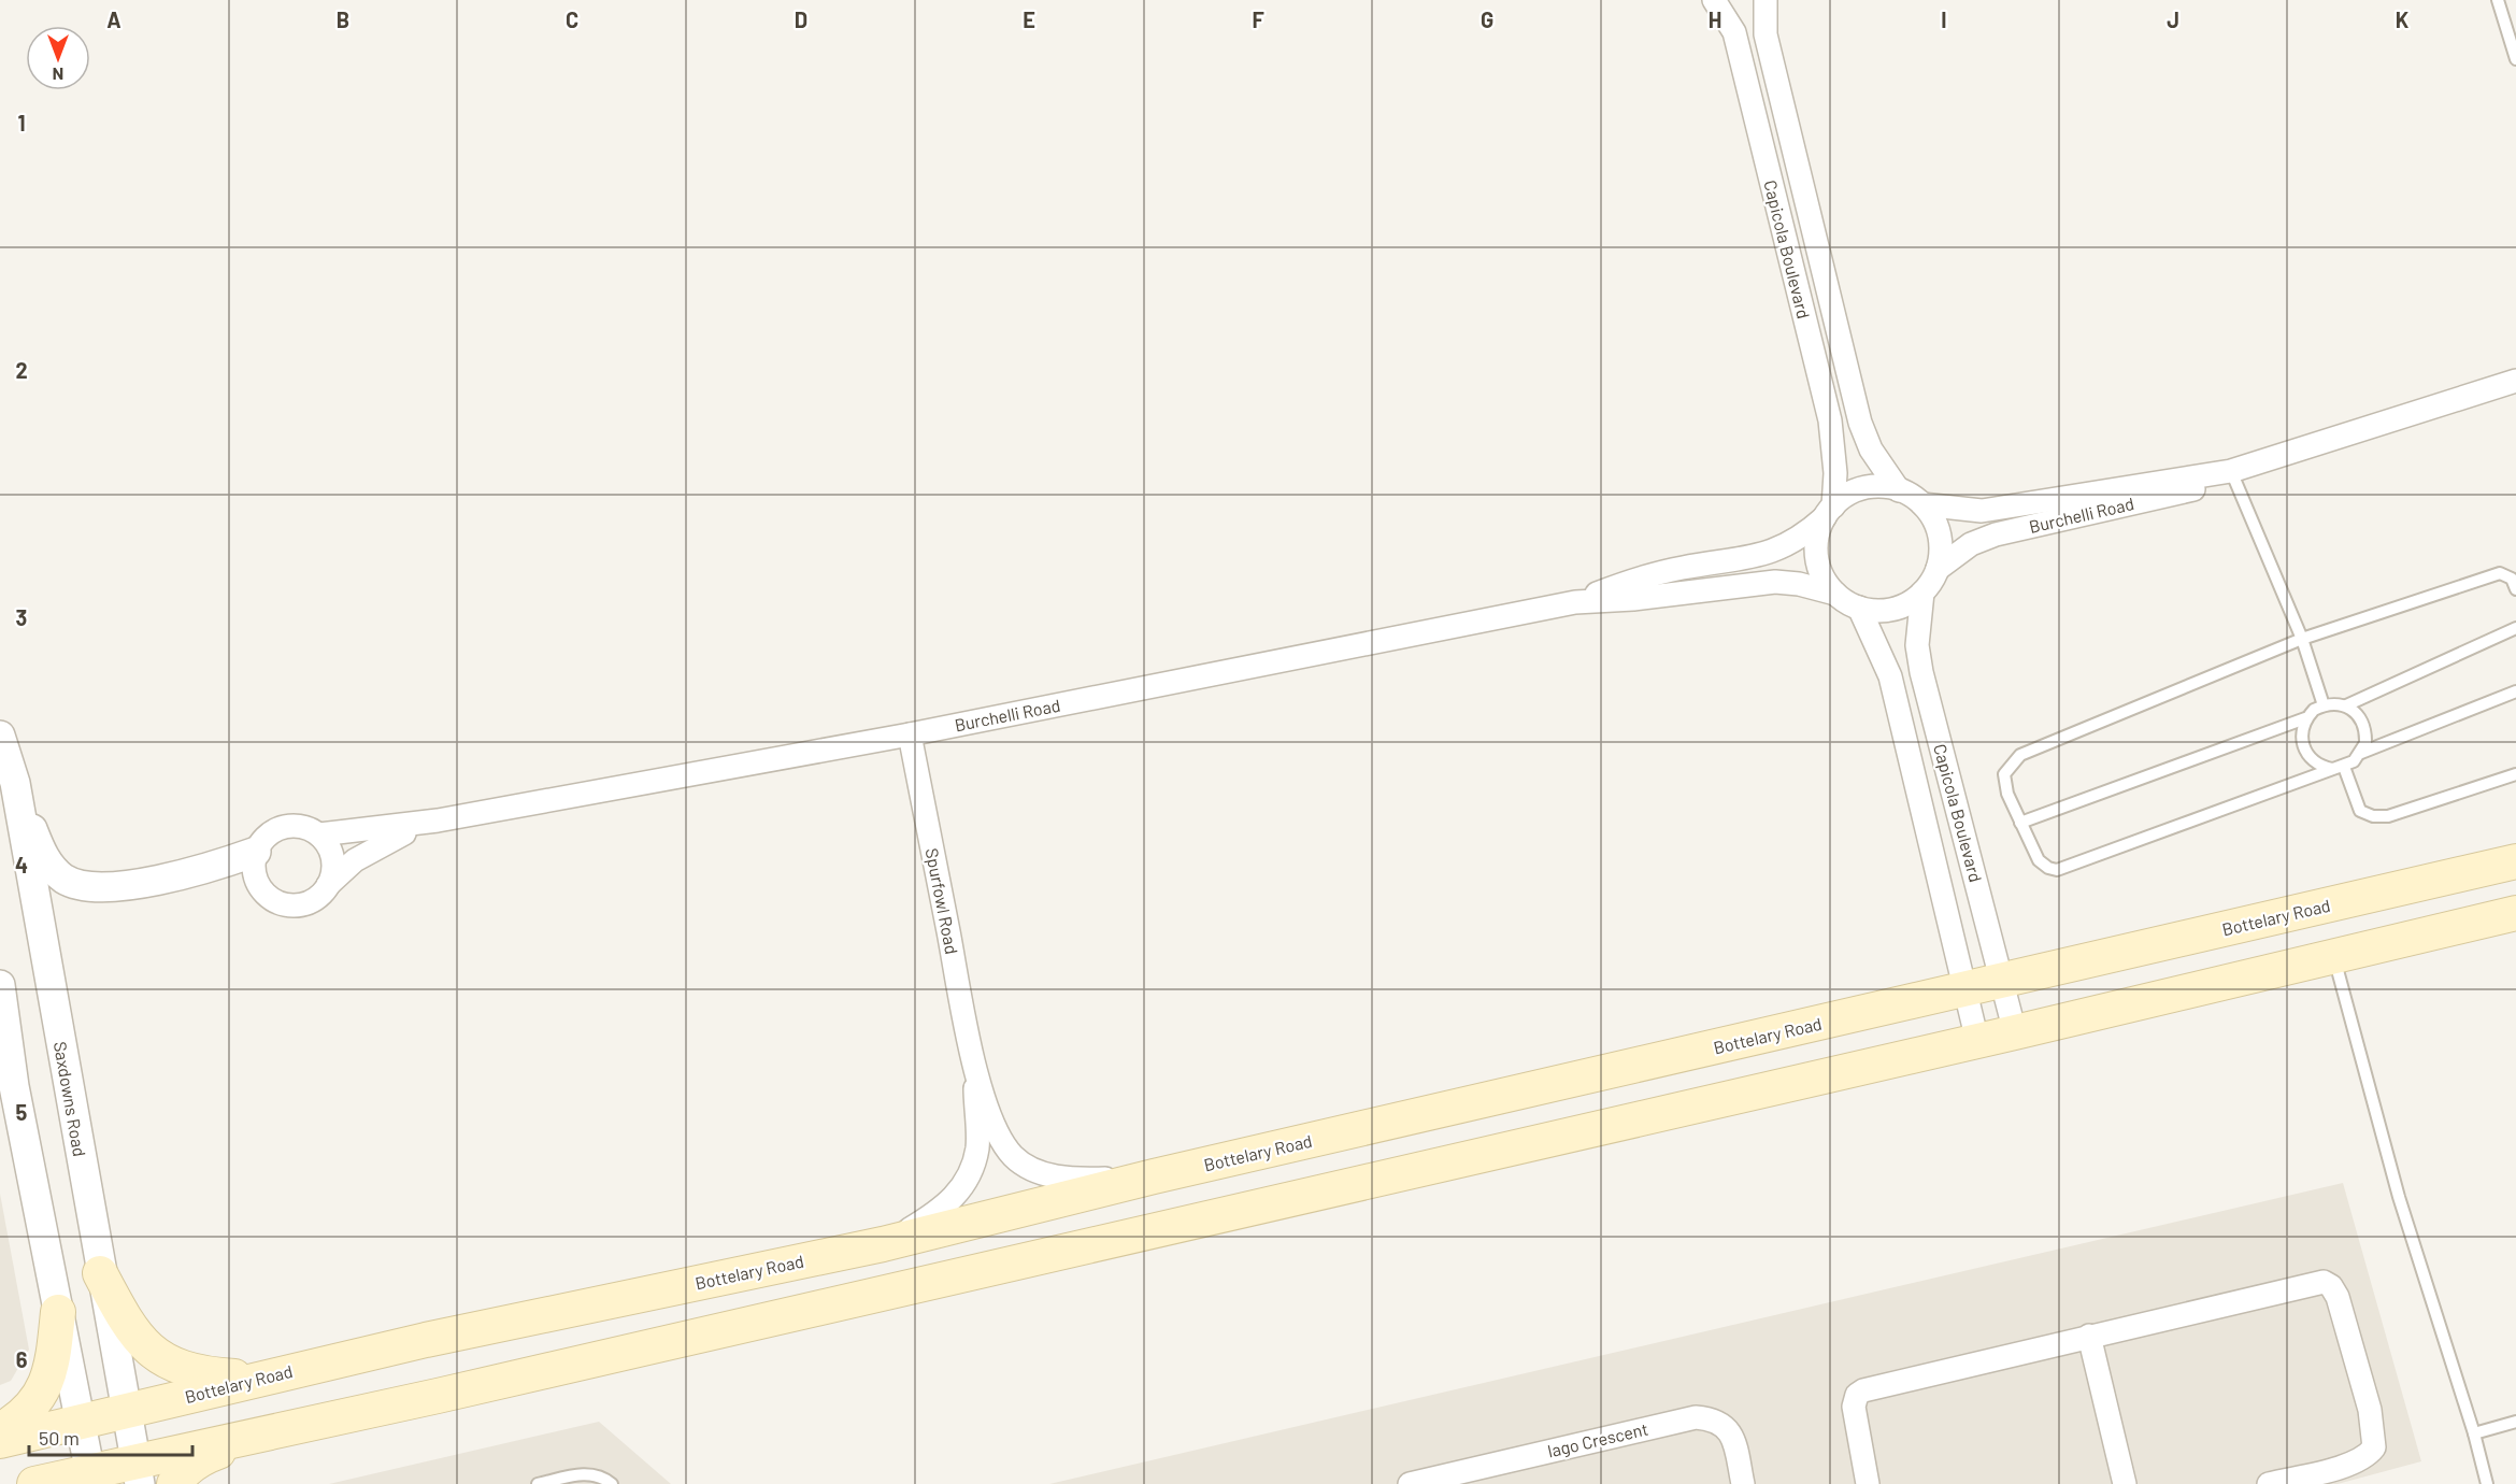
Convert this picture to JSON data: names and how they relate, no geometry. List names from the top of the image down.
{
  "streets": {
    "main road": ["Bottelary Road"],
    "street": [
      "Capicola Boulevard",
      "Burchelli Road",
      "Spurfowl Road",
      "Saxdowns Road",
      "Iago Crescent"
    ]
  },
  "crossings": [
    ["Capicola Boulevard", "Burchelli Road"],
    ["Capicola Boulevard", "Bottelary Road"],
    ["Burchelli Road", "Spurfowl Road"],
    ["Spurfowl Road", "Bottelary Road"],
    ["Bottelary Road", "Saxdowns Road"]
  ],
  "scale_bar": "50 m",
  "north": "bottom",
  "grid": {
    "columns": [
      "A",
      "B",
      "C",
      "D",
      "E",
      "F",
      "G",
      "H",
      "I",
      "J",
      "K"
    ],
    "rows": [
      "1",
      "2",
      "3",
      "4",
      "5",
      "6"
    ]
  }
}
